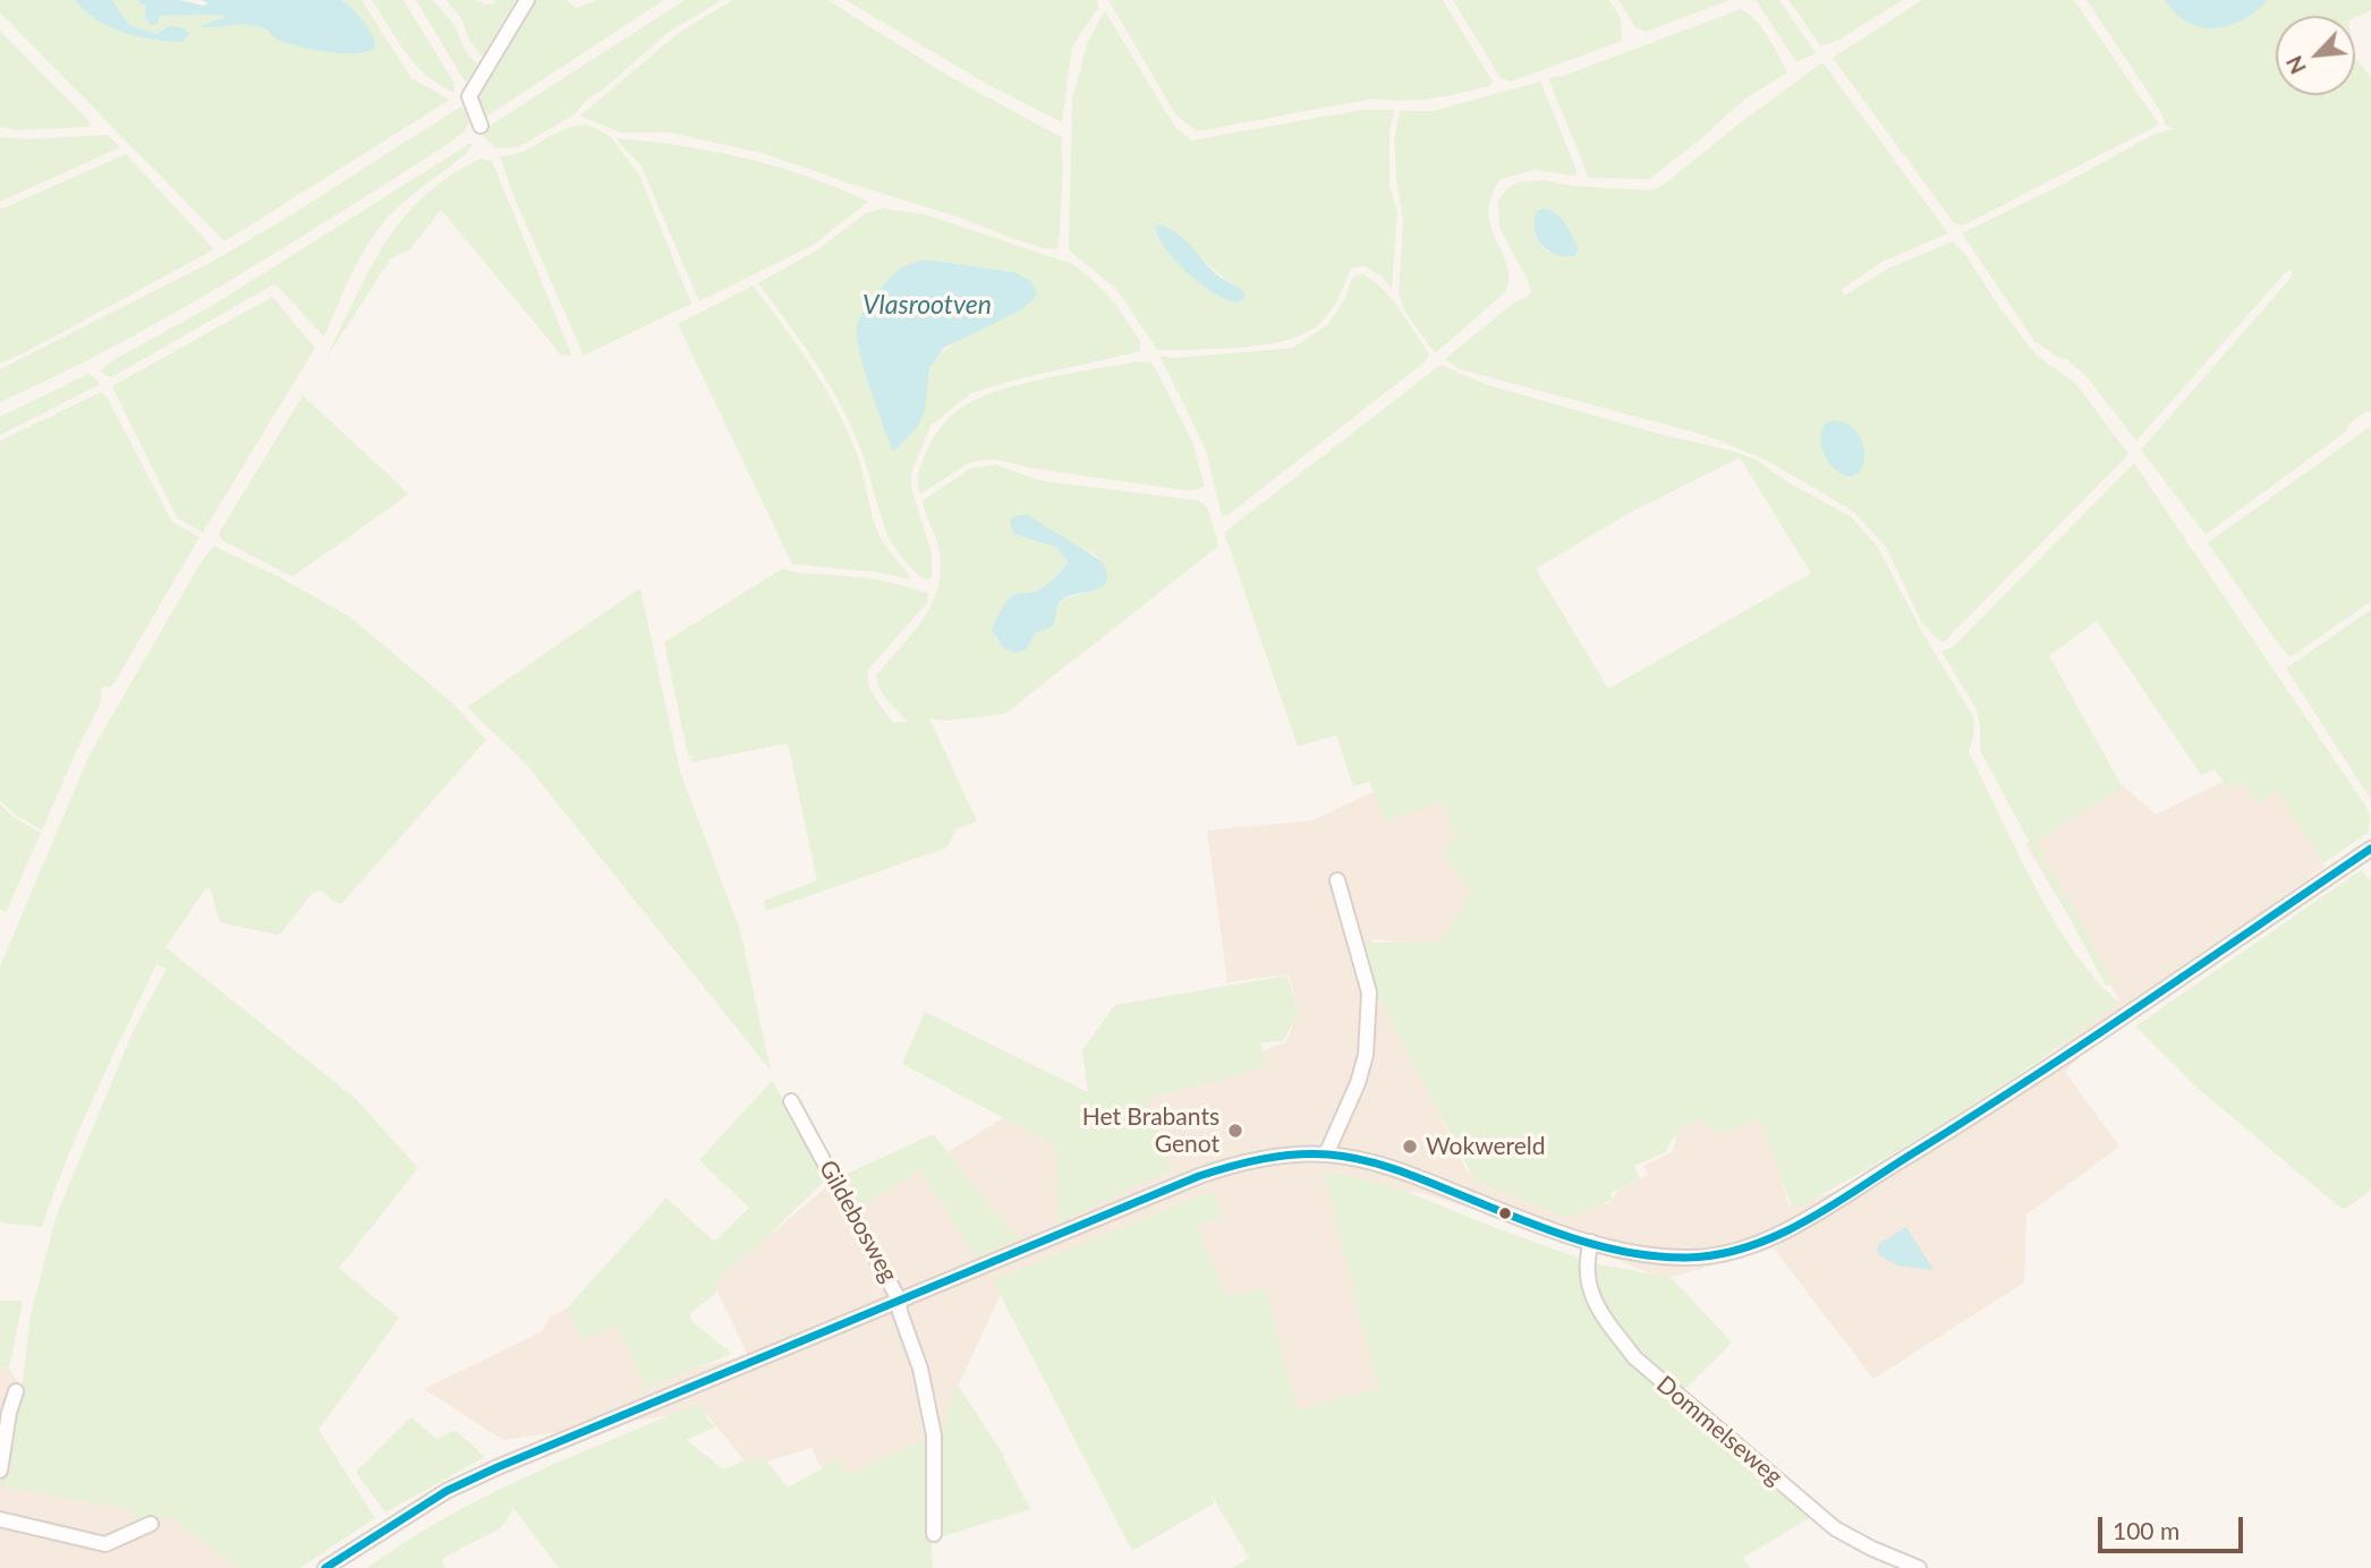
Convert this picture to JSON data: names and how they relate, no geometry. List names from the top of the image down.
{
  "streets": {
    "street": ["Gildebosweg", "Dommelseweg"]
  },
  "water": ["Vlasrootven"],
  "places": ["Het Brabants Genot", "Wokwereld"],
  "scale_bar": "100 m",
  "north": "bottom left"
}
